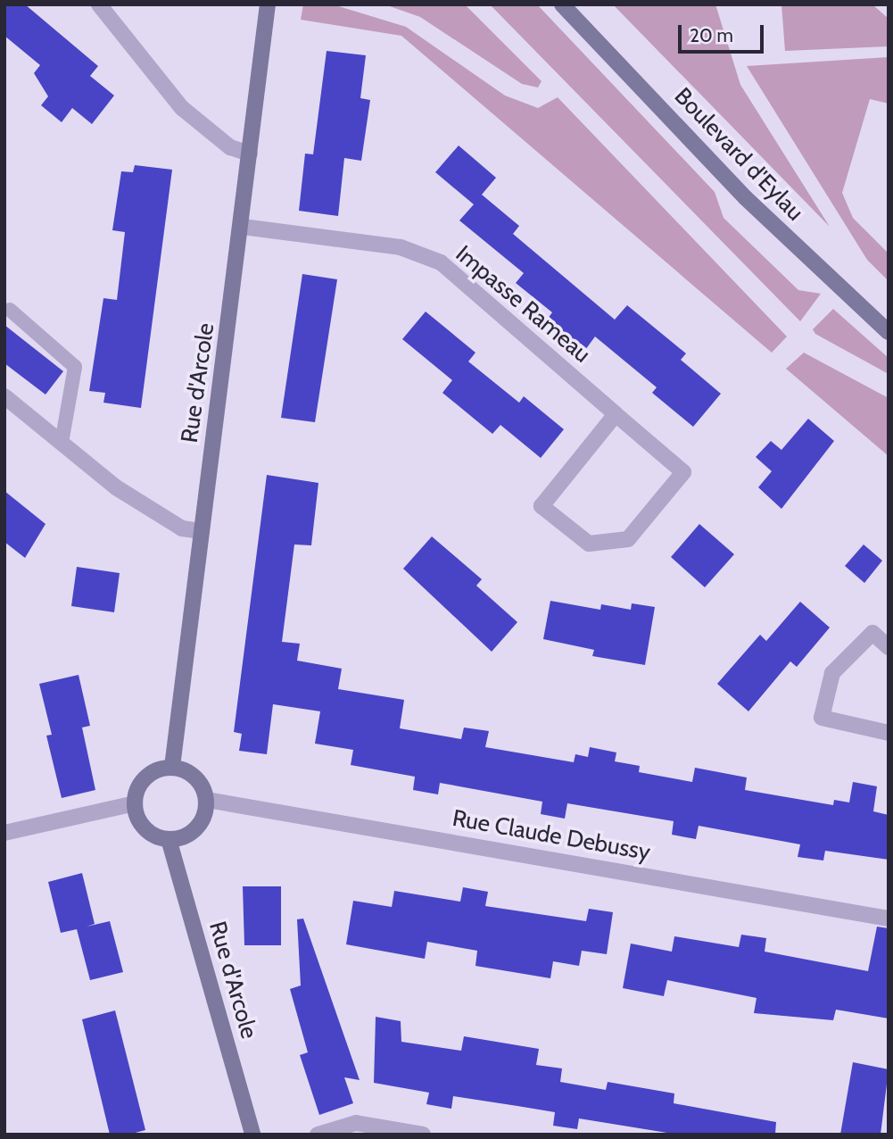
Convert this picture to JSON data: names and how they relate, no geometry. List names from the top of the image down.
{
  "streets": {
    "main road": ["Boulevard d'Eylau", "Rue d'Arcole"],
    "street": ["Impasse Rameau", "Rue Claude Debussy"]
  },
  "crossings": [
    ["Impasse Rameau", "Rue d'Arcole"],
    ["Rue d'Arcole", "Rue Claude Debussy"]
  ],
  "scale_bar": "20 m"
}
